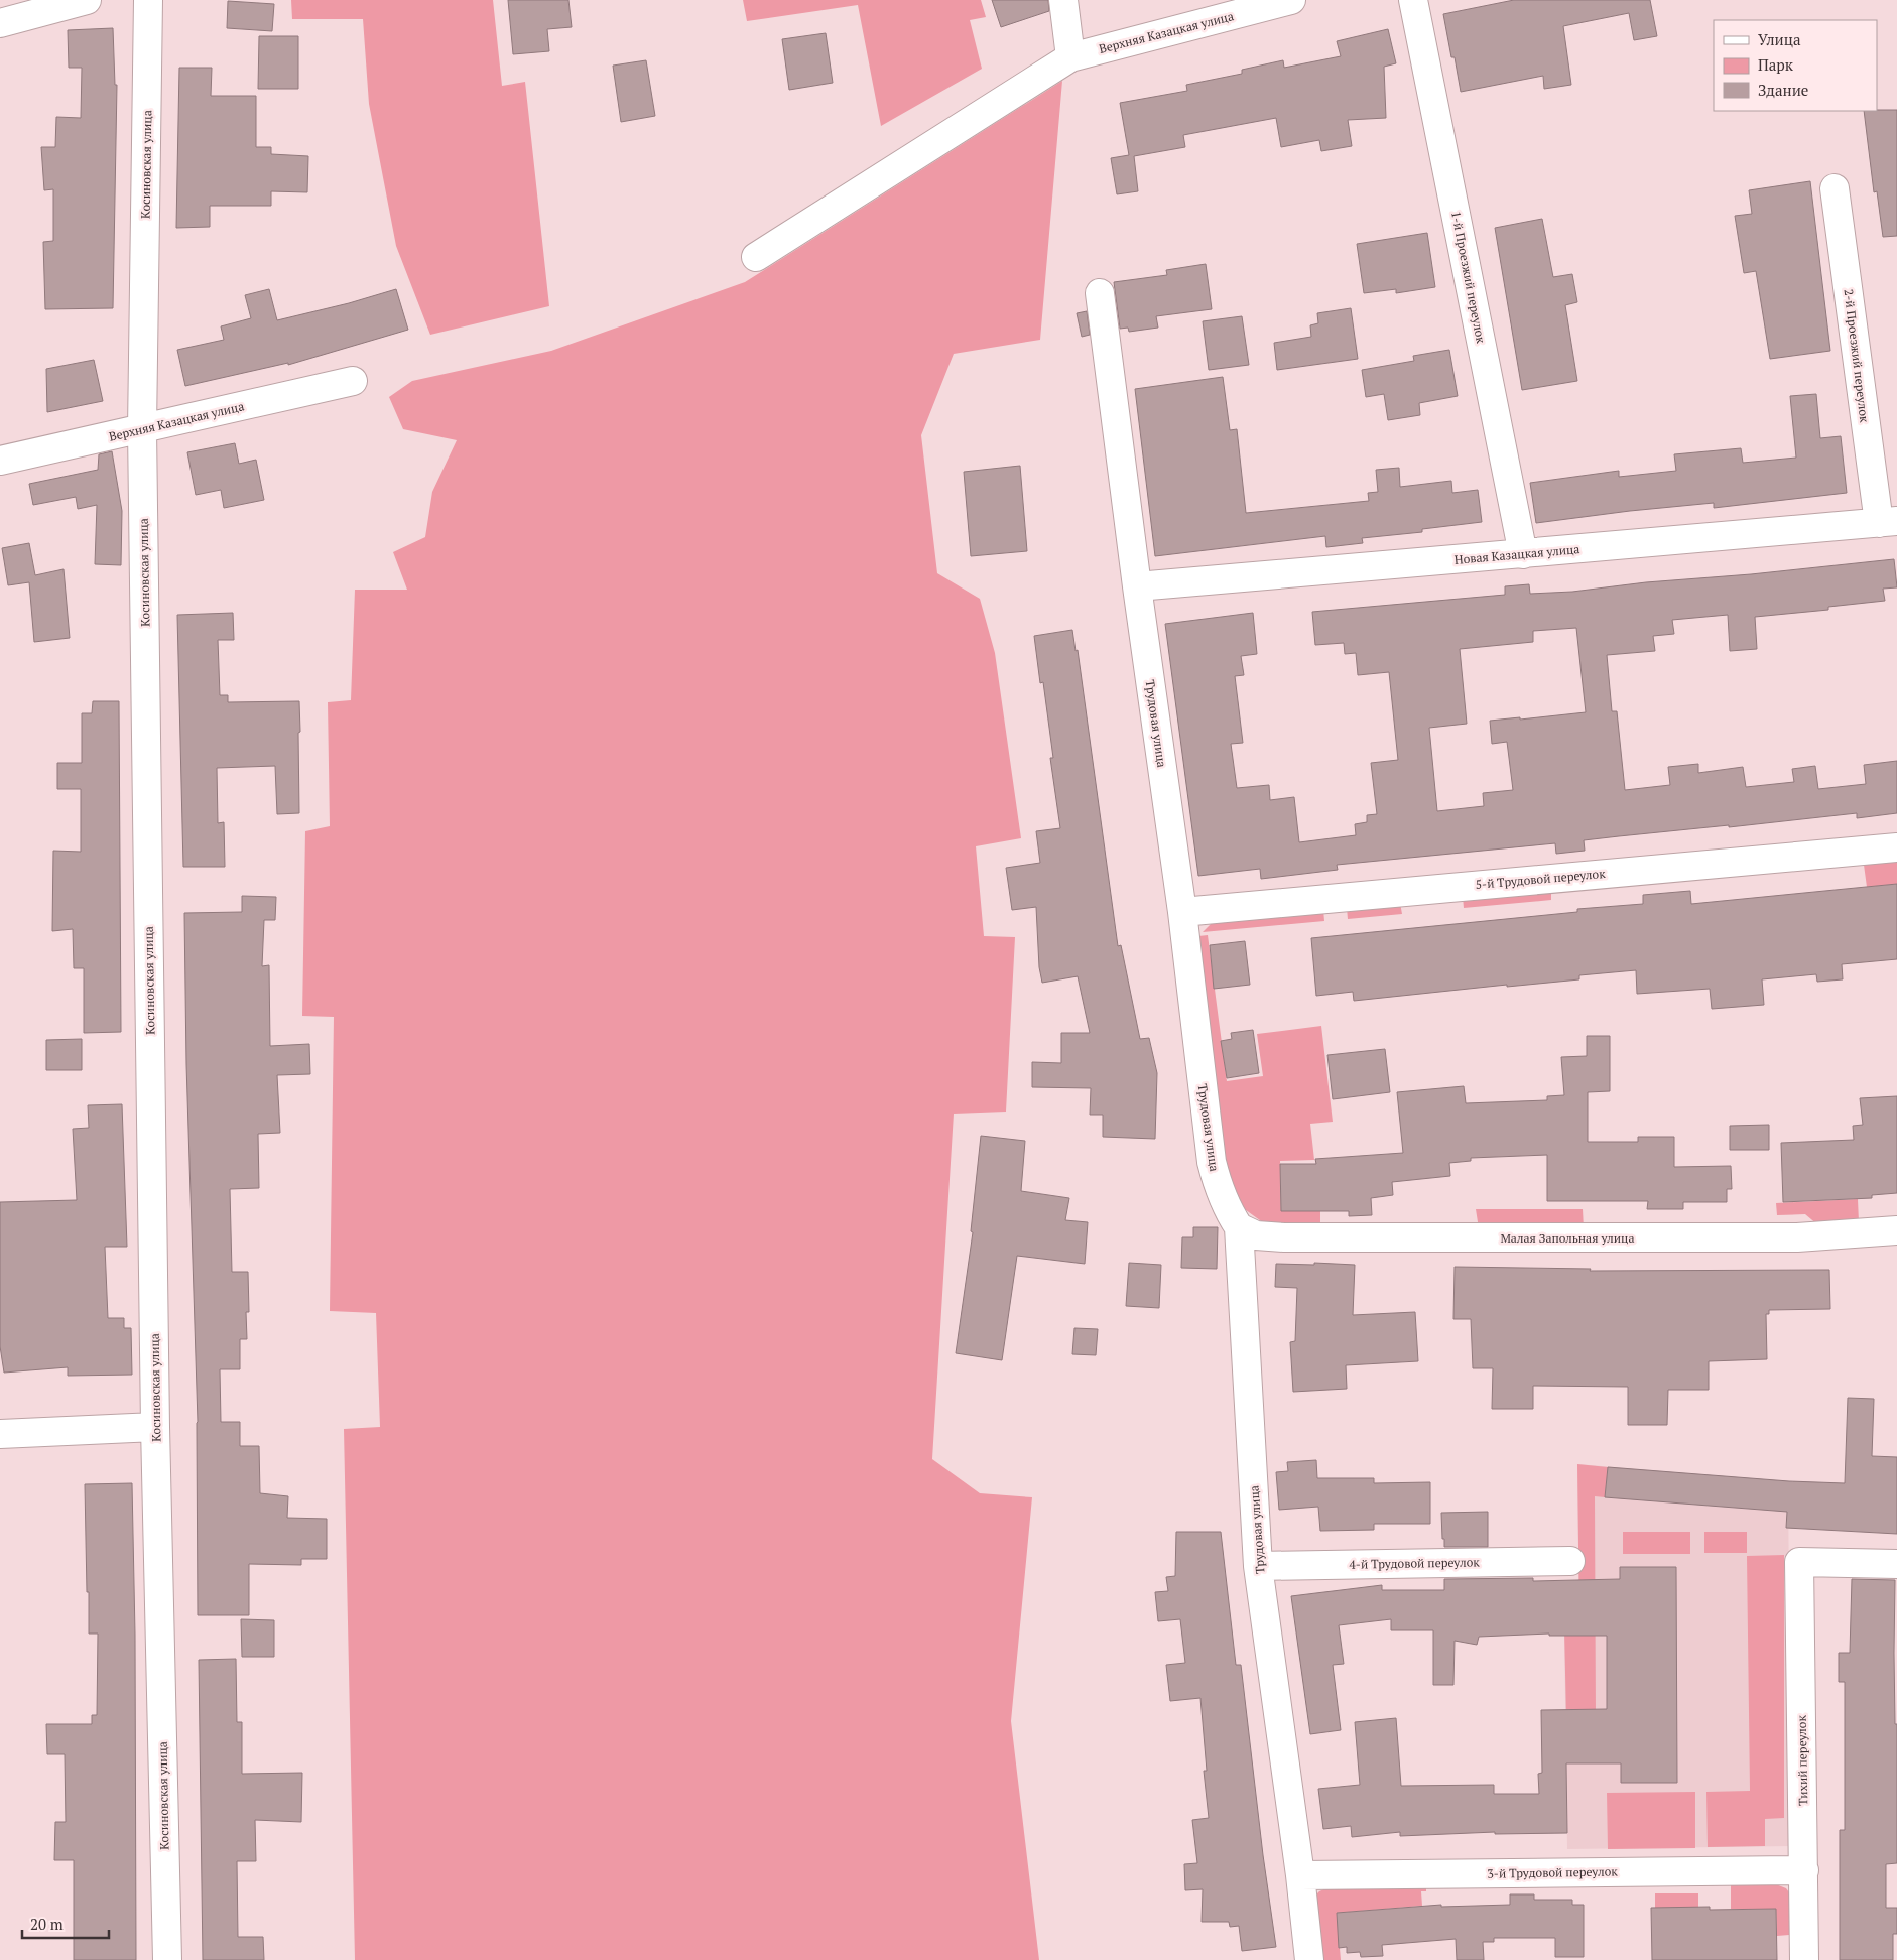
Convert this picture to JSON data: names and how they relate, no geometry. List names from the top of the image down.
{
  "streets": {
    "street": [
      "Верхняя Казацкая улица",
      "Косиновская улица",
      "1-й Проезжий переулок",
      "2-й Проезжий переулок",
      "Новая Казацкая улица",
      "Трудовая улица",
      "5-й Трудовой переулок",
      "Малая Запольная улица",
      "4-й Трудовой переулок",
      "Тихий переулок",
      "3-й Трудовой переулок"
    ]
  },
  "crossings": [
    ["Верхняя Казацкая улица", "Косиновская улица"],
    ["1-й Проезжий переулок", "Новая Казацкая улица"],
    ["2-й Проезжий переулок", "Новая Казацкая улица"],
    ["Новая Казацкая улица", "Трудовая улица"],
    ["Трудовая улица", "5-й Трудовой переулок"],
    ["Трудовая улица", "Малая Запольная улица"],
    ["Трудовая улица", "4-й Трудовой переулок"],
    ["Трудовая улица", "3-й Трудовой переулок"],
    ["Тихий переулок", "3-й Трудовой переулок"]
  ],
  "legend": ["Улица", "Парк", "Здание"],
  "scale_bar": "20 m"
}
